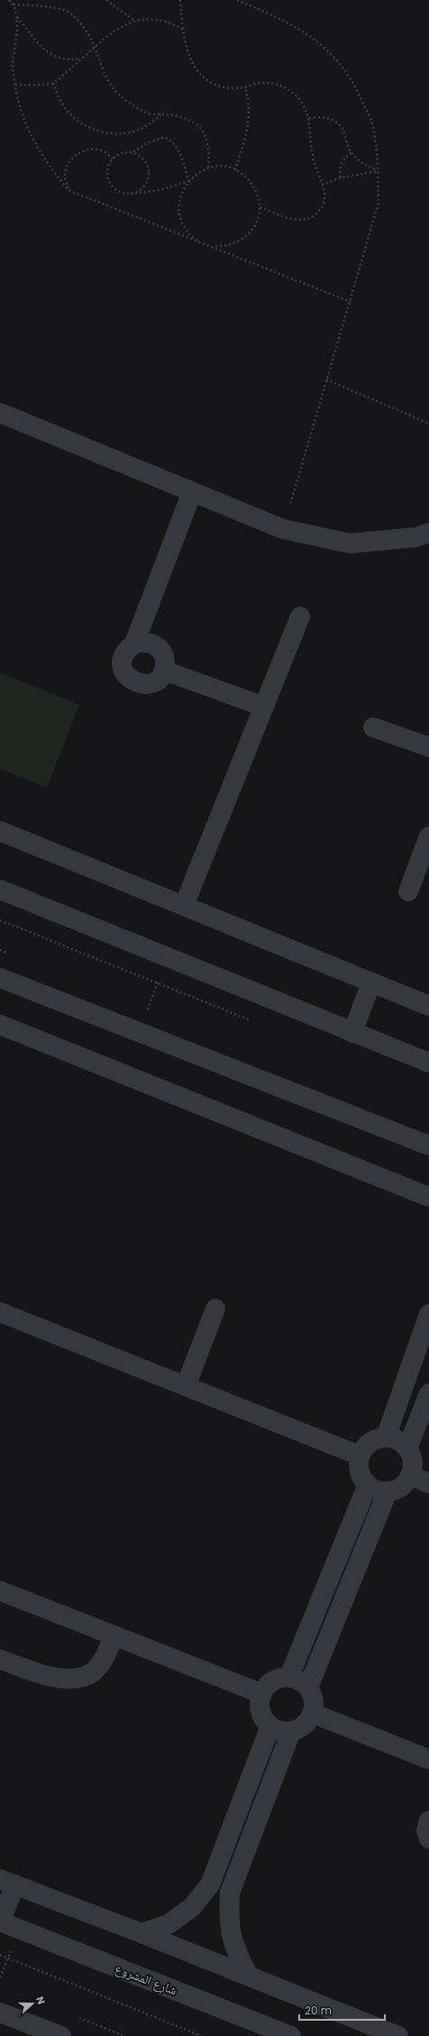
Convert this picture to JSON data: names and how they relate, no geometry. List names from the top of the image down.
{
  "streets": {
    "street": ["شارع المشروع"]
  },
  "scale_bar": "20 m",
  "north": "right"
}
